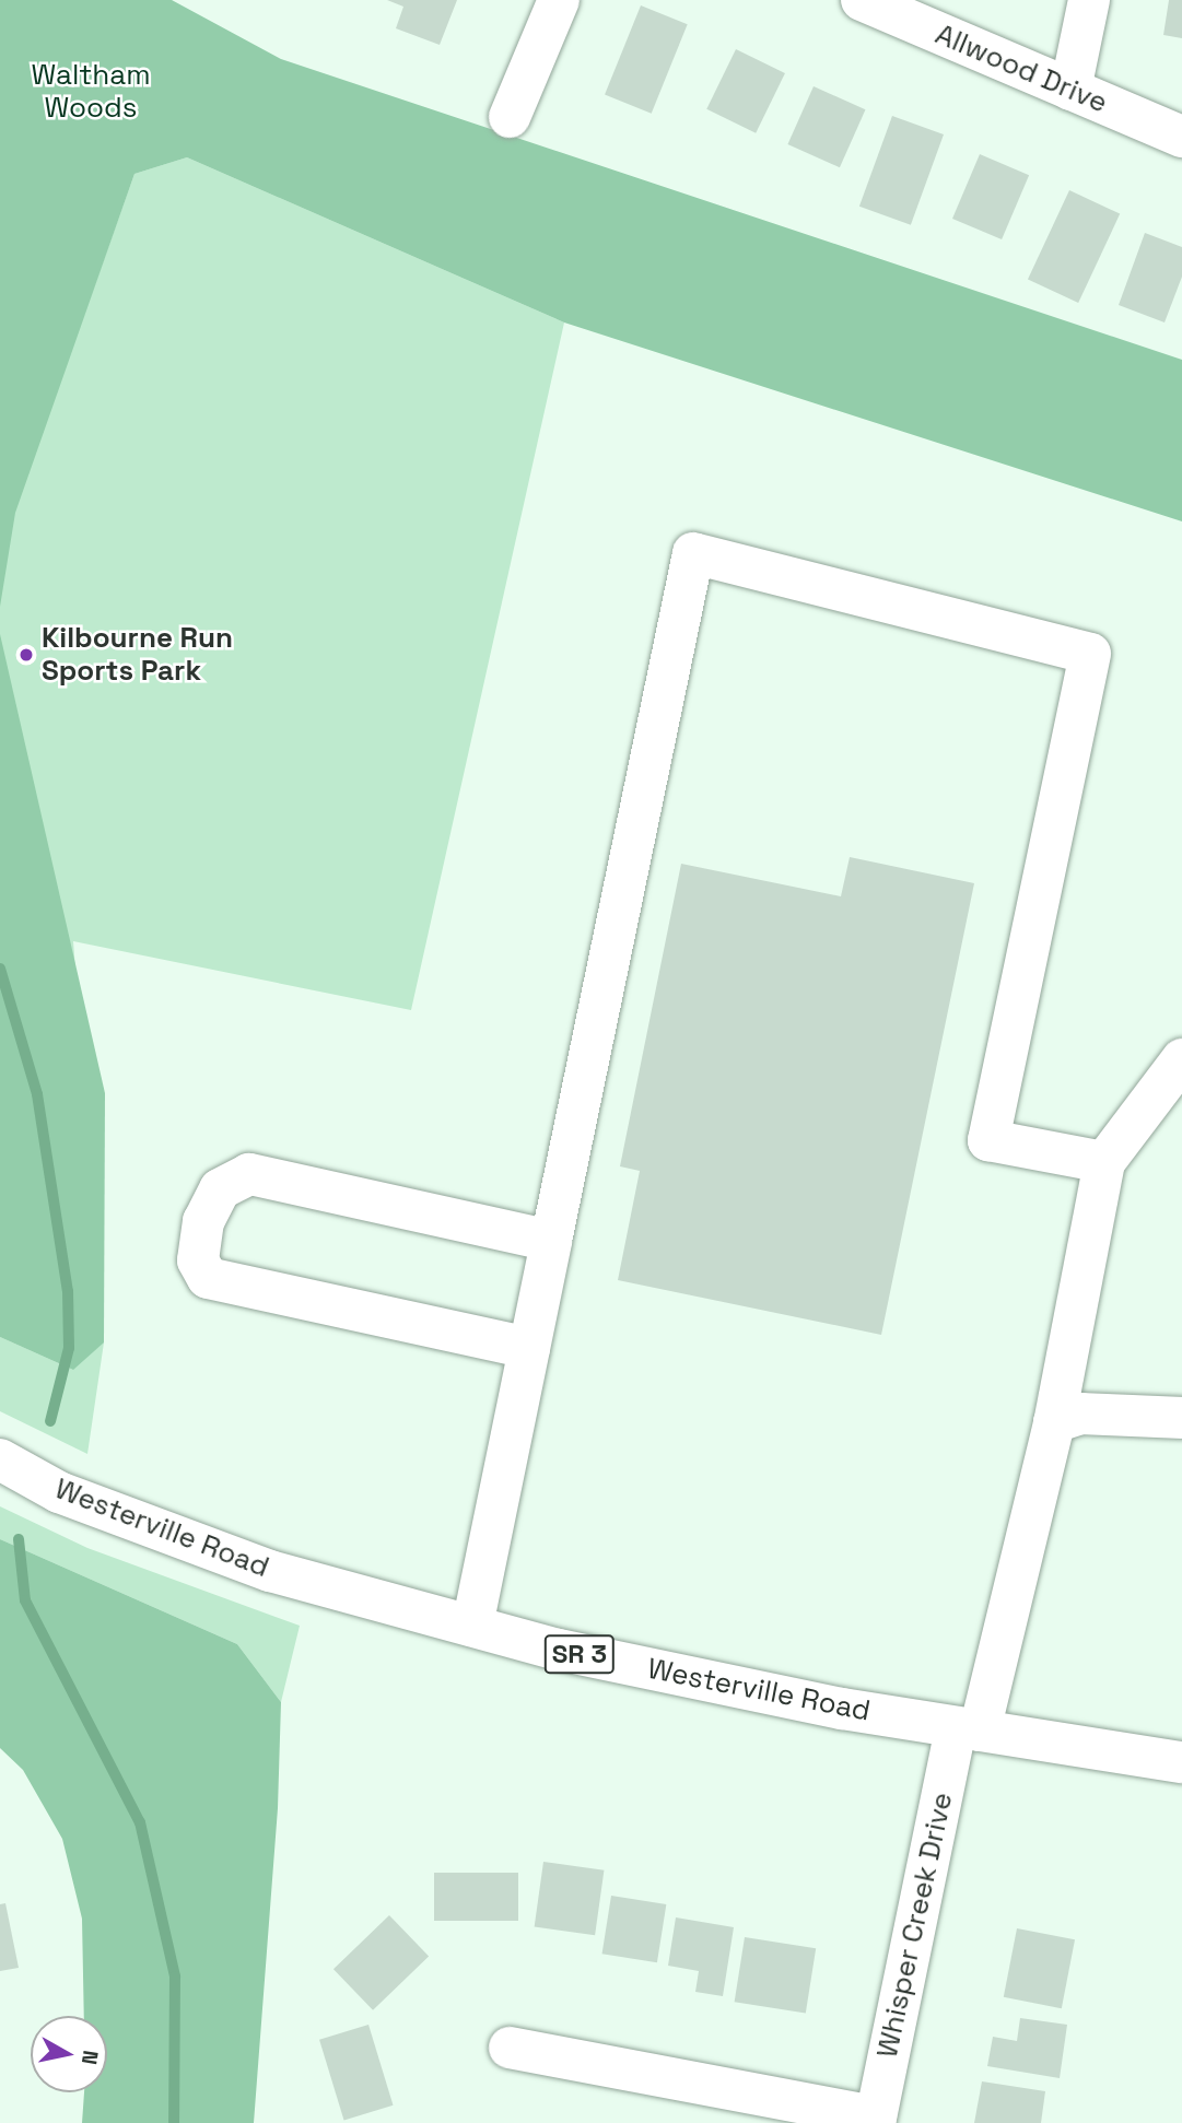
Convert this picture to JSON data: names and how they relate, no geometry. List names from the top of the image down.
{
  "streets": {
    "street": [
      "Allwood Drive",
      "Westerville Road",
      "SR 3",
      "Whisper Creek Drive"
    ]
  },
  "crossings": [
    ["Westerville Road", "Whisper Creek Drive"]
  ],
  "parks": ["Waltham Woods"],
  "places": ["Kilbourne Run Sports Park"],
  "north": "right"
}
